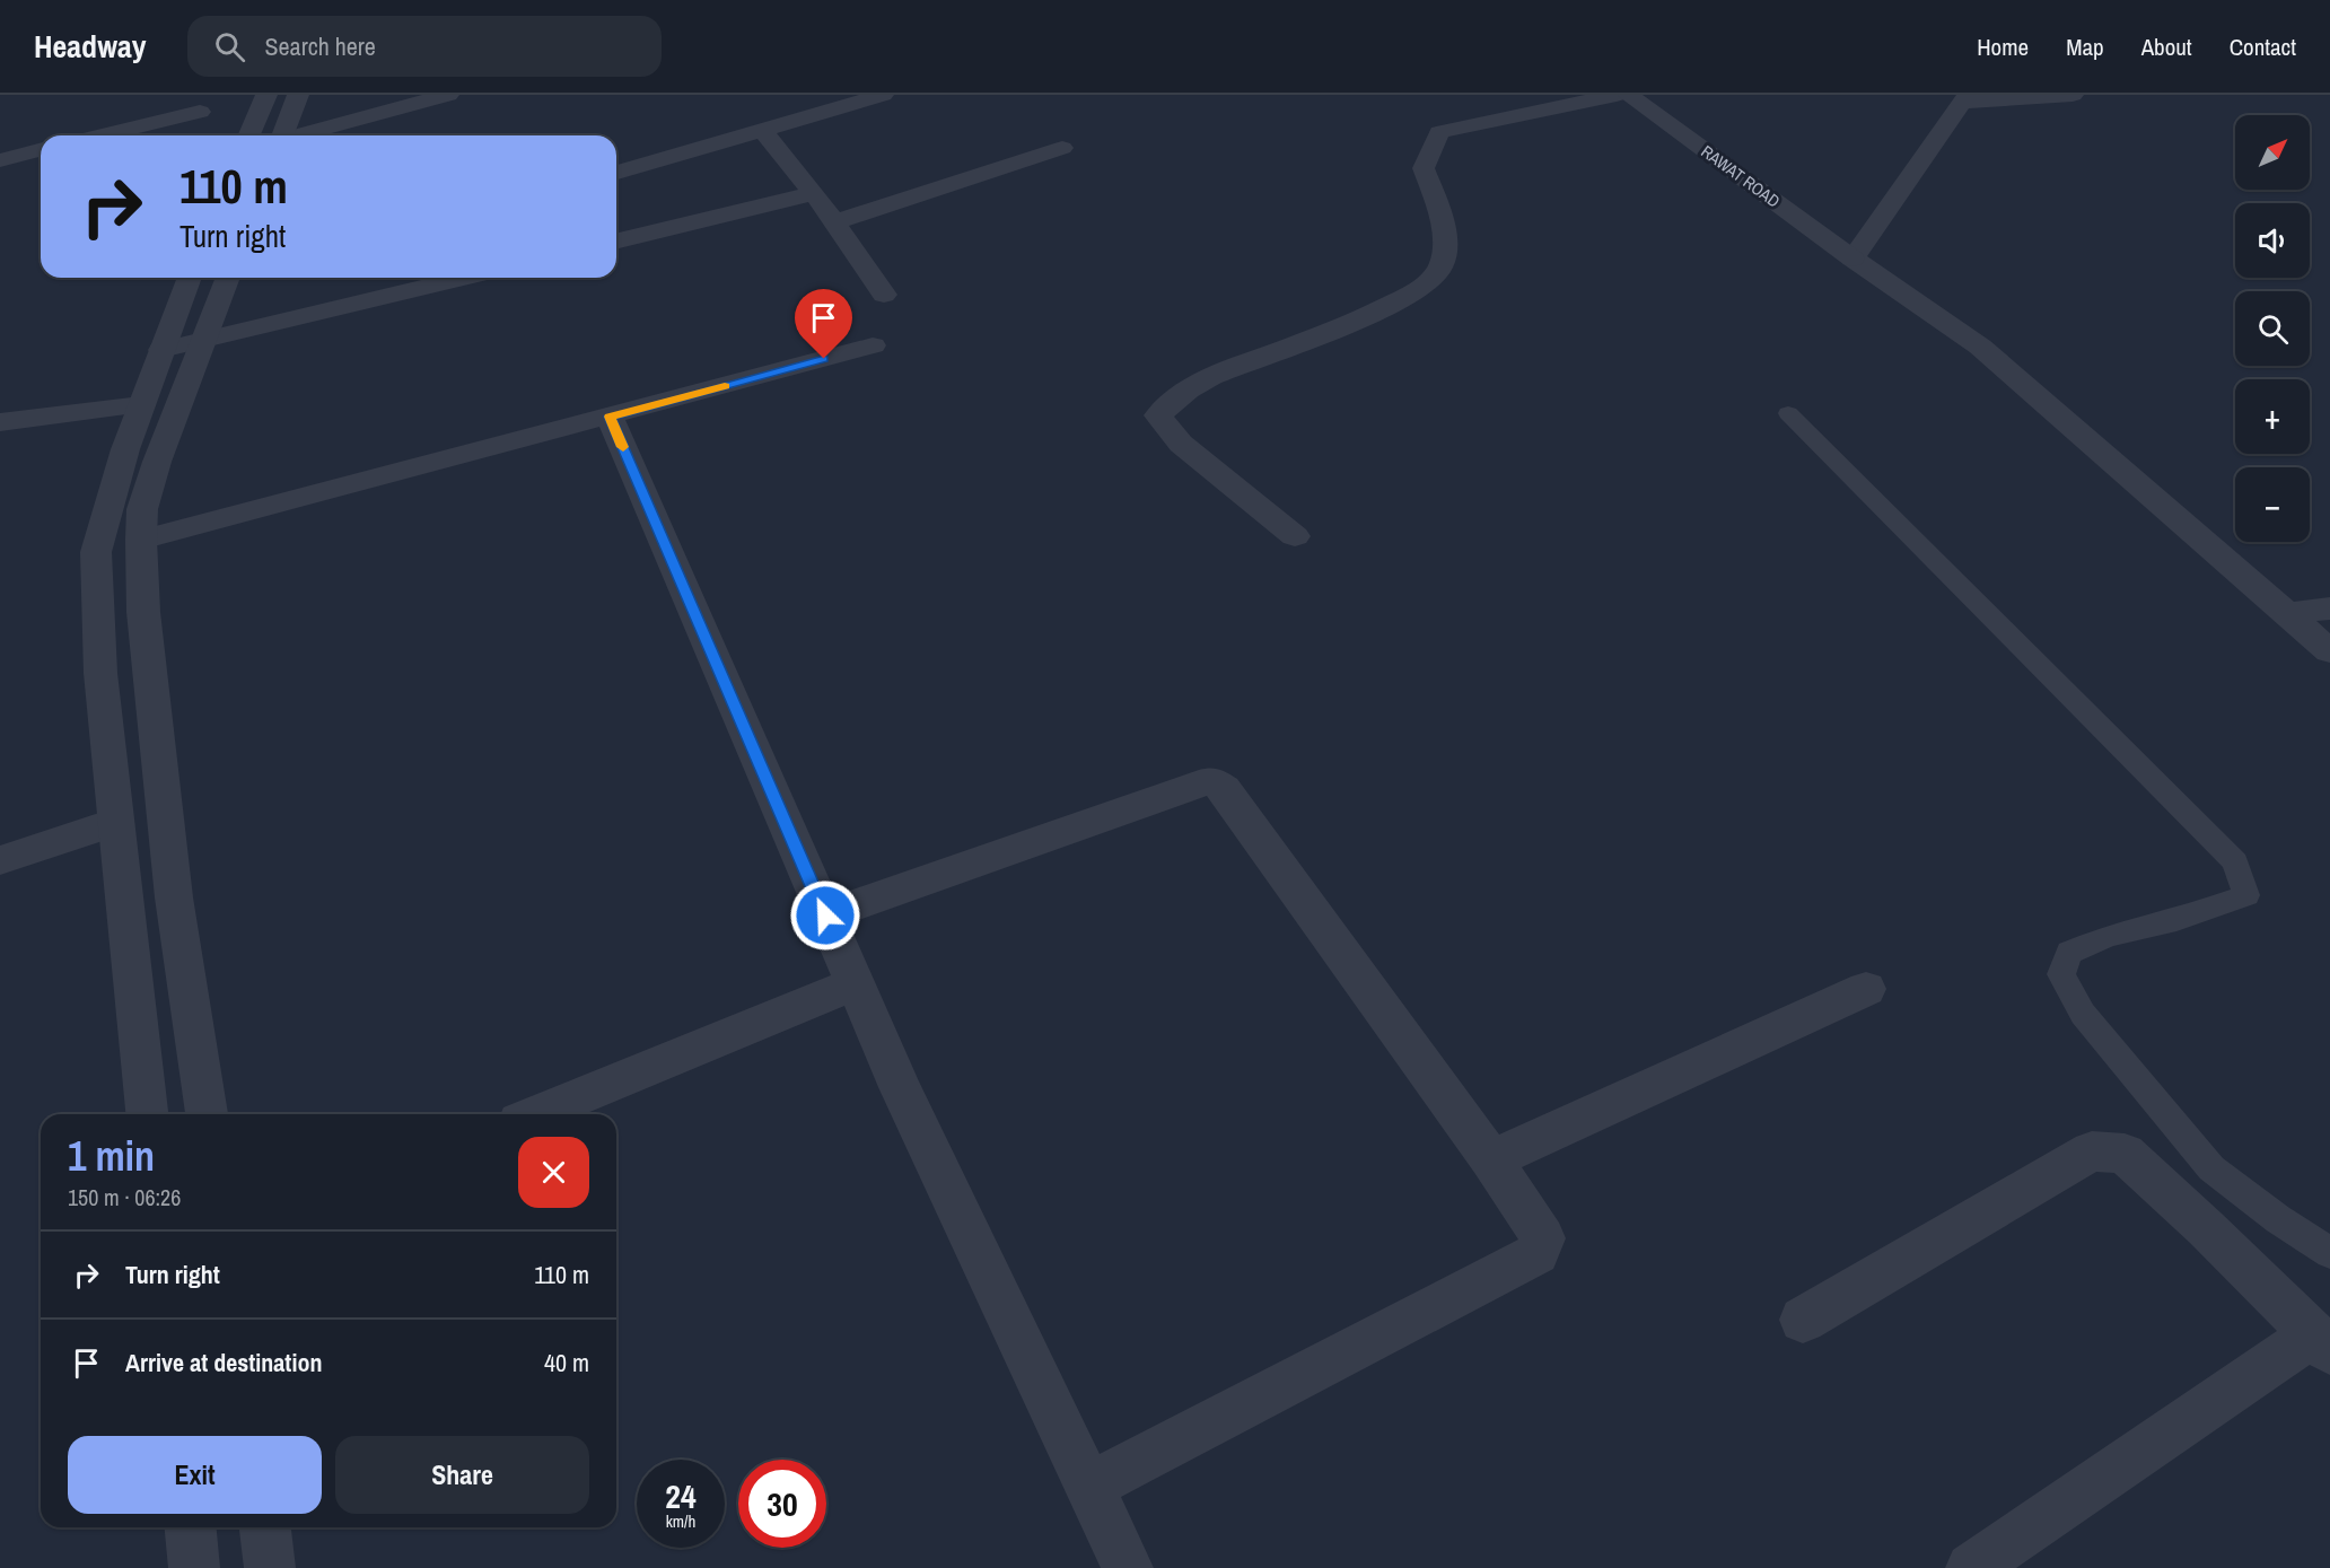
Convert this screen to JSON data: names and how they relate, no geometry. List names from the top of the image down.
{
  "streets": {
    "street": ["RAWAT ROAD"]
  },
  "north": "top right",
  "page": {
    "header": "Headway",
    "search": "Search here",
    "nav": [
      "Home",
      "Map",
      "About",
      "Contact"
    ],
    "map_buttons": ["+", "−"],
    "turn": ["110 m", "Turn right"],
    "heading": ["1 min", "150 m · 06:26"],
    "list": [
      {
        "name": "Turn right",
        "value": "110 m"
      },
      {
        "name": "Arrive at destination",
        "value": "40 m"
      }
    ],
    "buttons": ["Exit", "Share"],
    "speed": "24 km/h",
    "limit": "30"
  }
}
